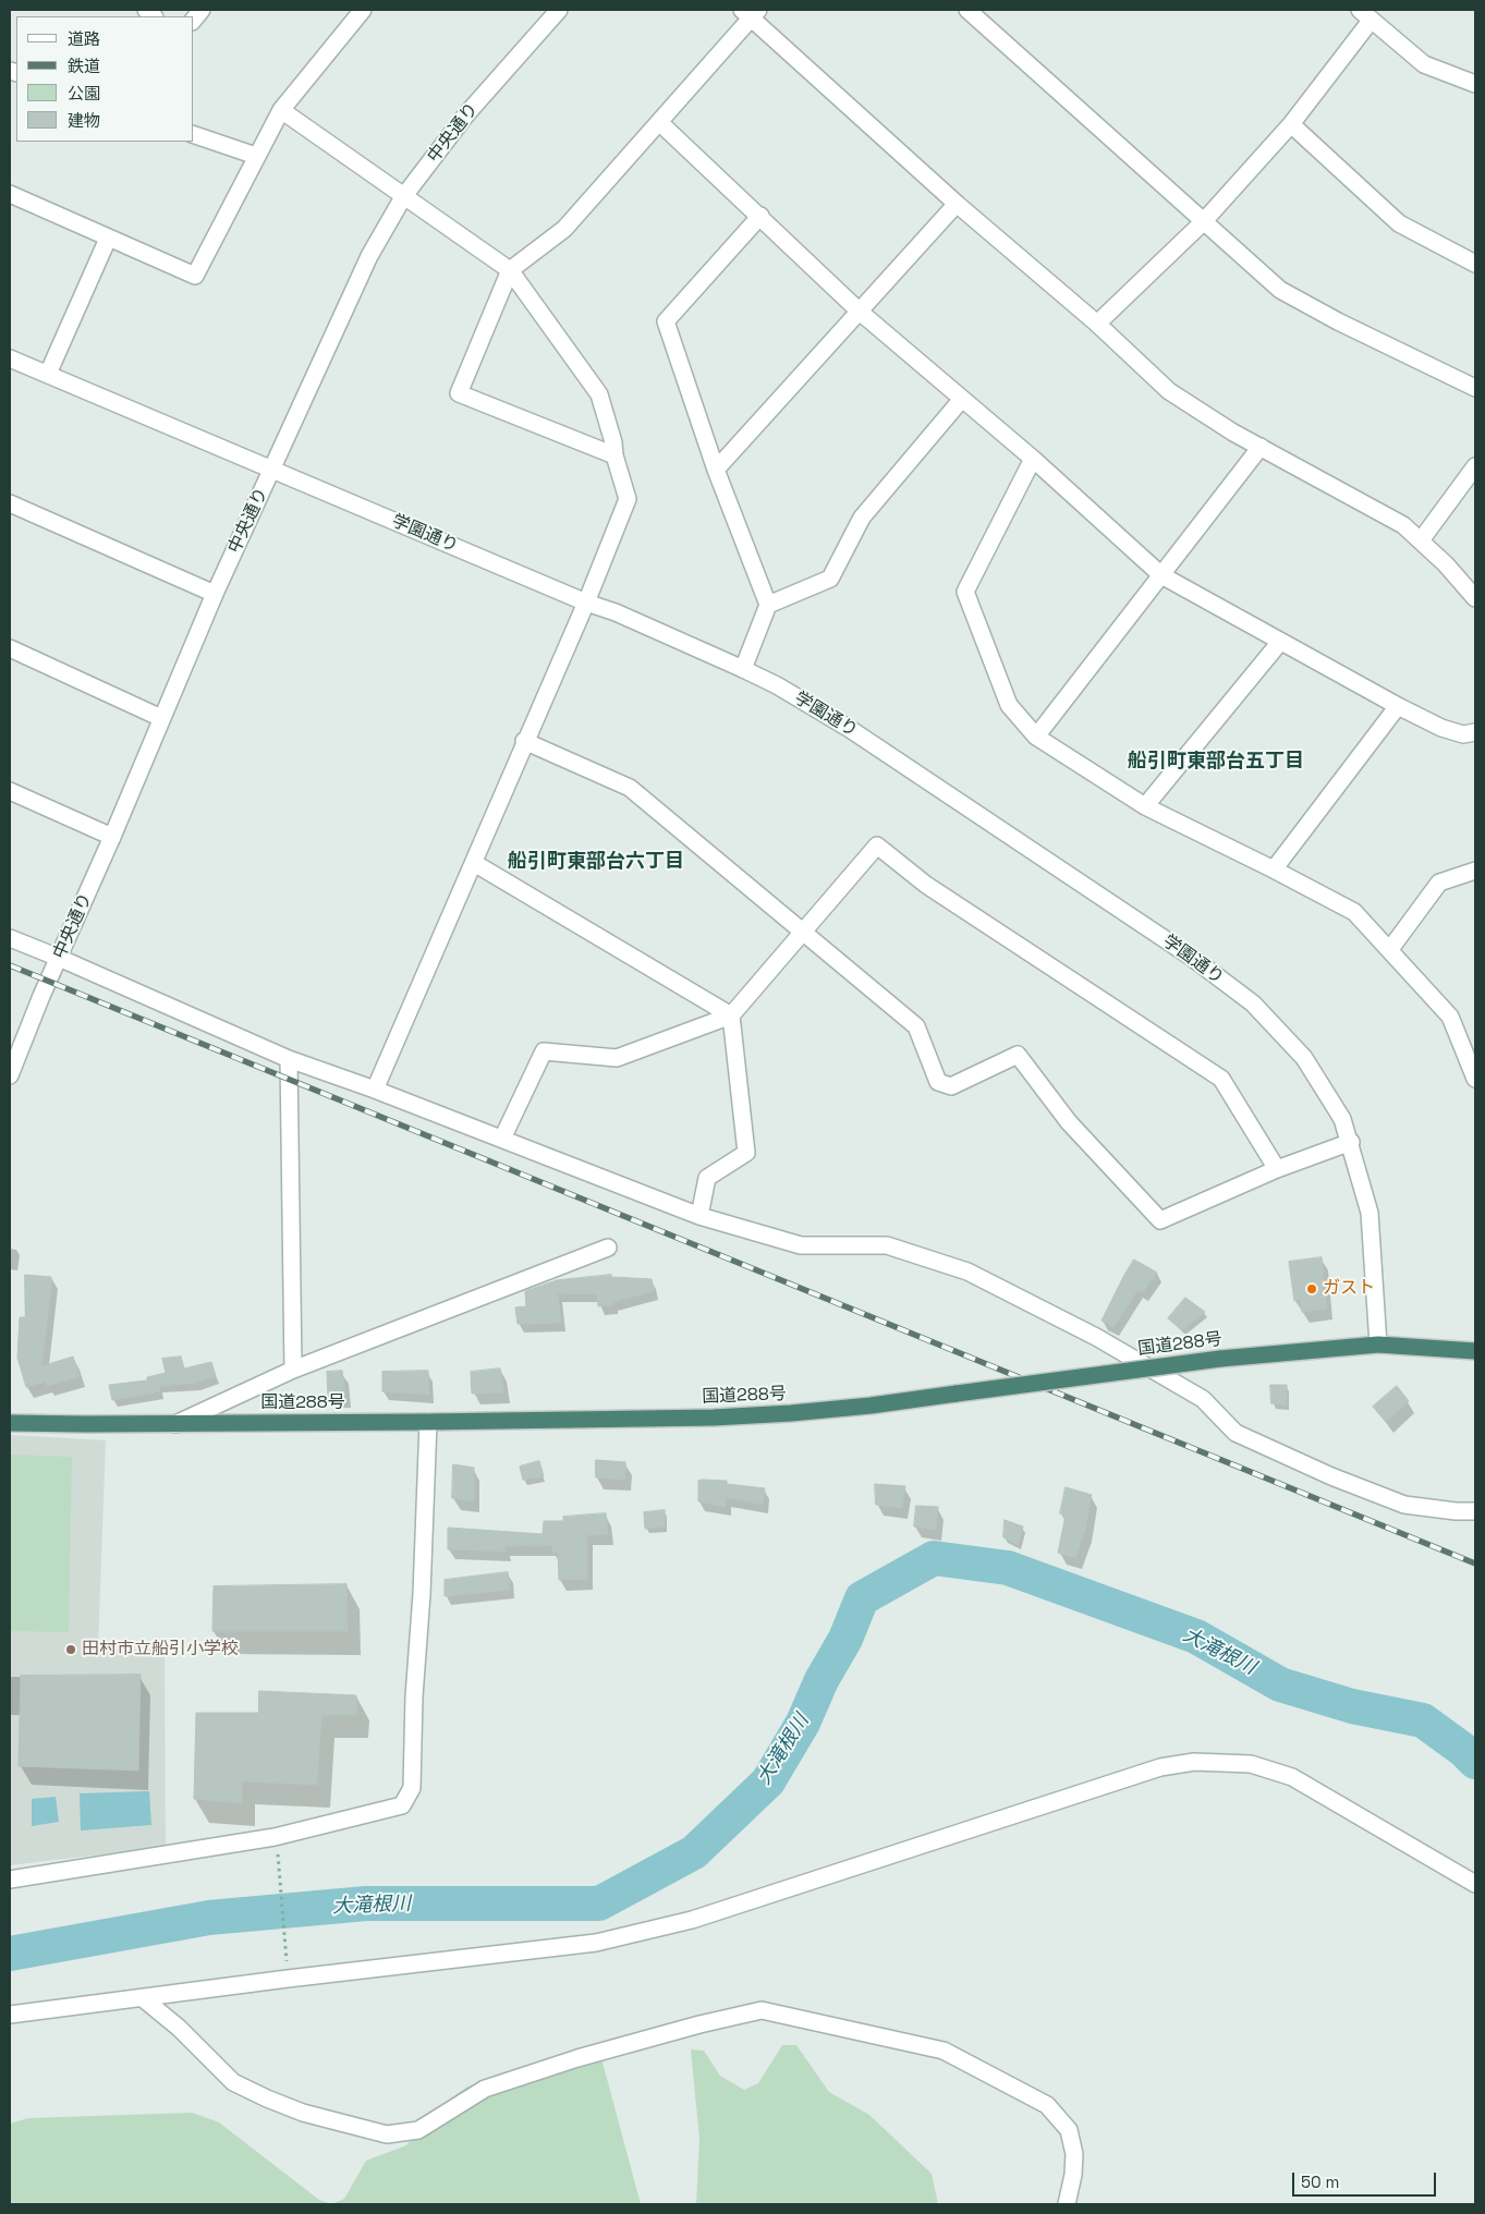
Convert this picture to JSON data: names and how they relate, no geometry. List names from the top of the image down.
{
  "streets": {
    "highway": ["国道288号"],
    "street": ["中央通り", "学園通り"]
  },
  "crossings": [
    ["中央通り", "学園通り"],
    ["学園通り", "国道288号"]
  ],
  "districts": ["船引町東部台五丁目", "船引町東部台六丁目"],
  "water": ["大滝根川"],
  "places": ["ガスト", "田村市立船引小学校"],
  "legend": [
    "道路",
    "鉄道",
    "公園",
    "建物"
  ],
  "scale_bar": "50 m"
}
